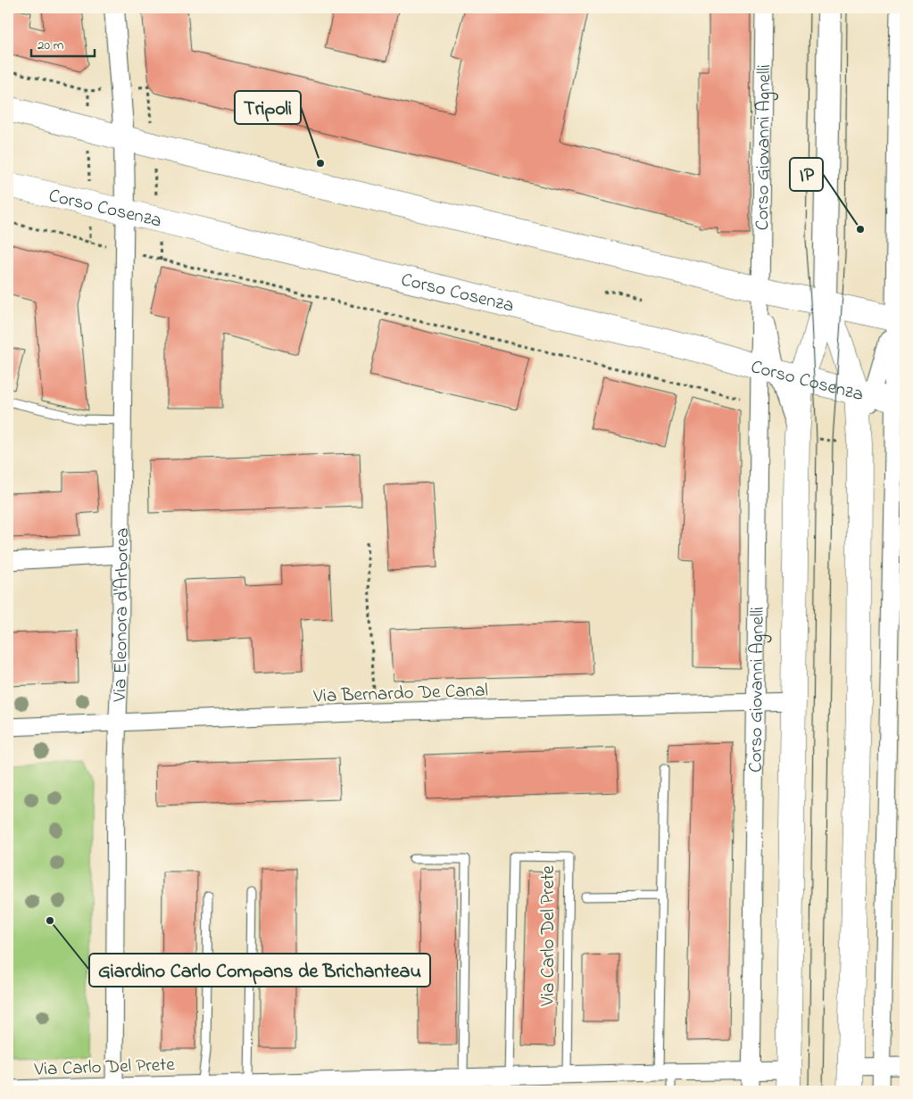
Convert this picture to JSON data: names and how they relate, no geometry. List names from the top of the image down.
{
  "streets": {
    "main road": ["Corso Giovanni Agnelli", "Corso Cosenza"],
    "street": ["Via Eleonora d'Arborea", "Via Bernardo De Canal", "Via Carlo Del Prete"]
  },
  "crossings": [
    ["Corso Giovanni Agnelli", "Corso Cosenza"],
    ["Corso Giovanni Agnelli", "Via Bernardo De Canal"],
    ["Corso Giovanni Agnelli", "Via Carlo Del Prete"],
    ["Corso Cosenza", "Via Eleonora d'Arborea"],
    ["Via Eleonora d'Arborea", "Via Bernardo De Canal"],
    ["Via Eleonora d'Arborea", "Via Carlo Del Prete"]
  ],
  "places": ["Tripoli", "IP", "Giardino Carlo Compans de Brichanteau"],
  "scale_bar": "20 m"
}
